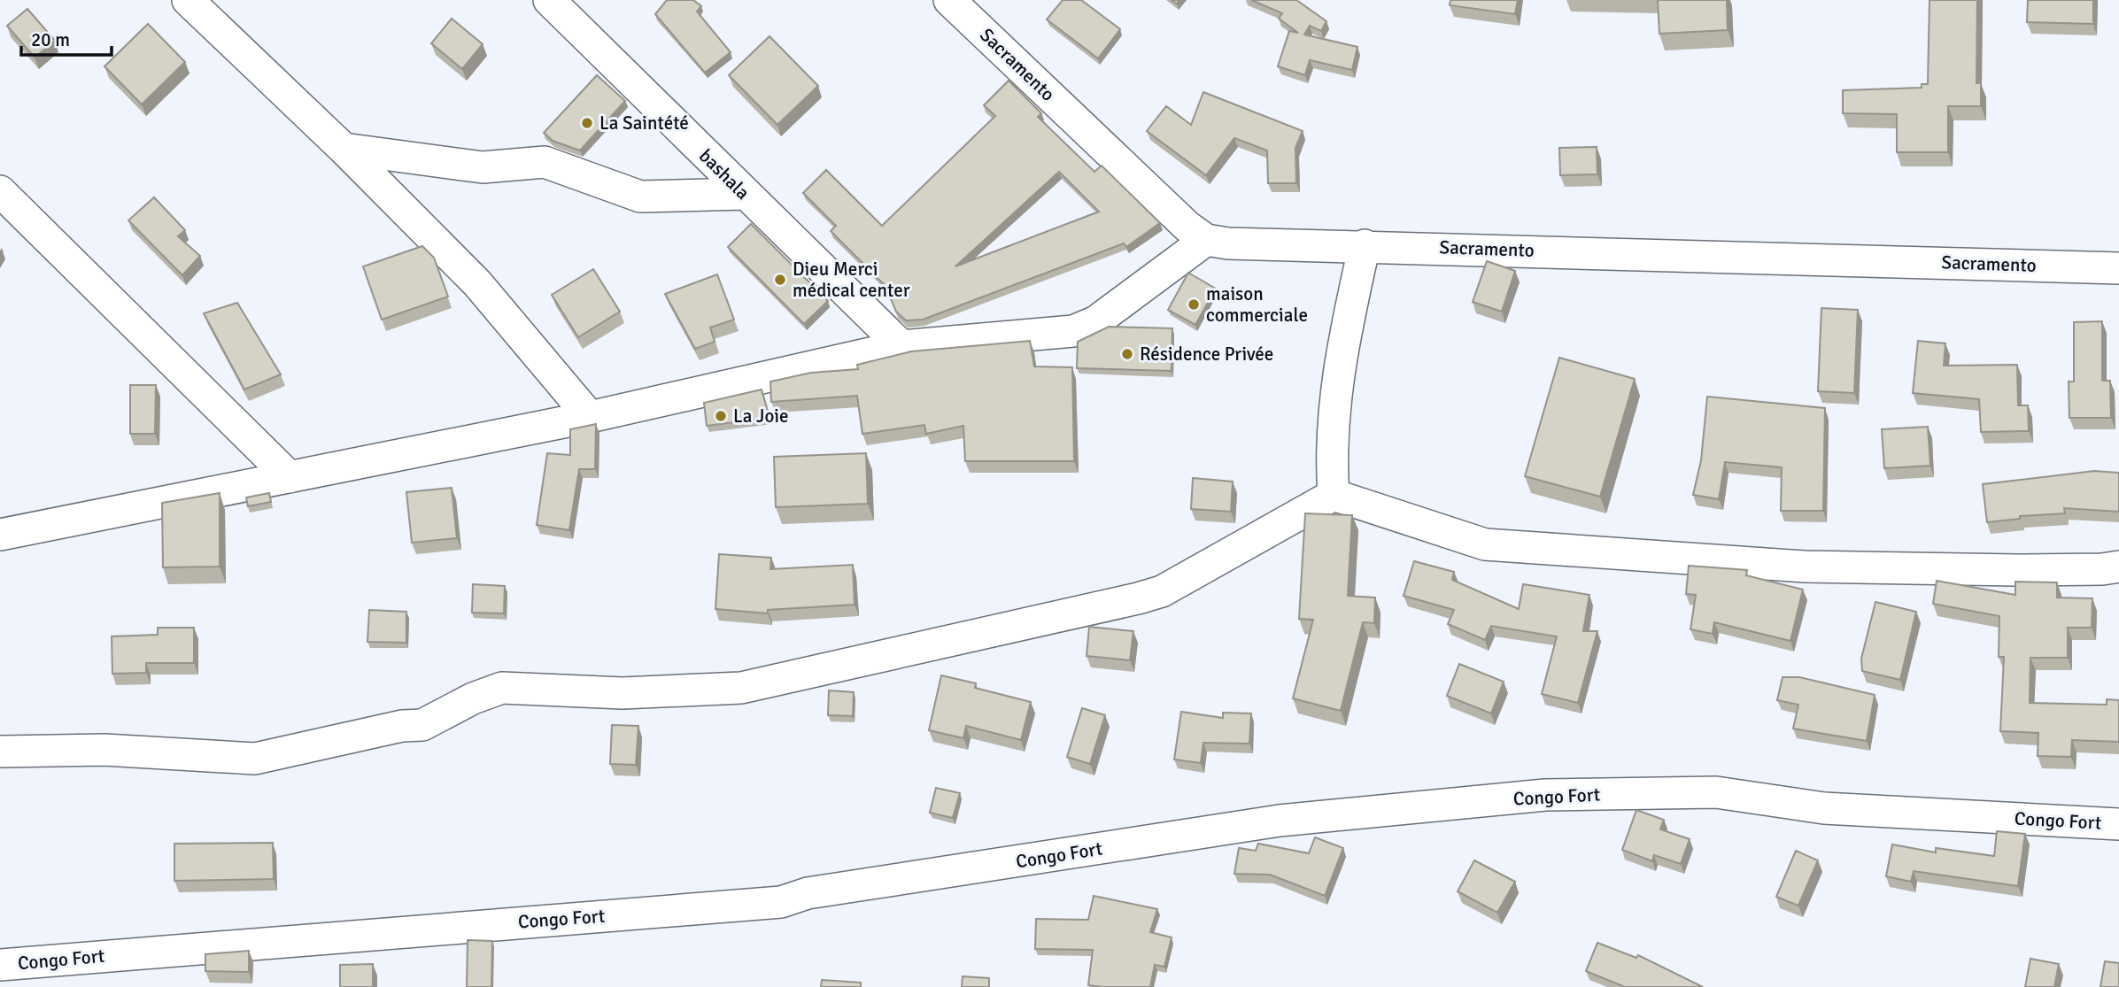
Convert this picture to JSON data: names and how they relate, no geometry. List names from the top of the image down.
{
  "streets": {
    "street": ["Sacramento", "bashala", "Congo Fort"]
  },
  "places": [
    "La Saintété",
    "Dieu Merci médical center",
    "maison commerciale",
    "Résidence Privée",
    "La Joie"
  ],
  "scale_bar": "20 m"
}
